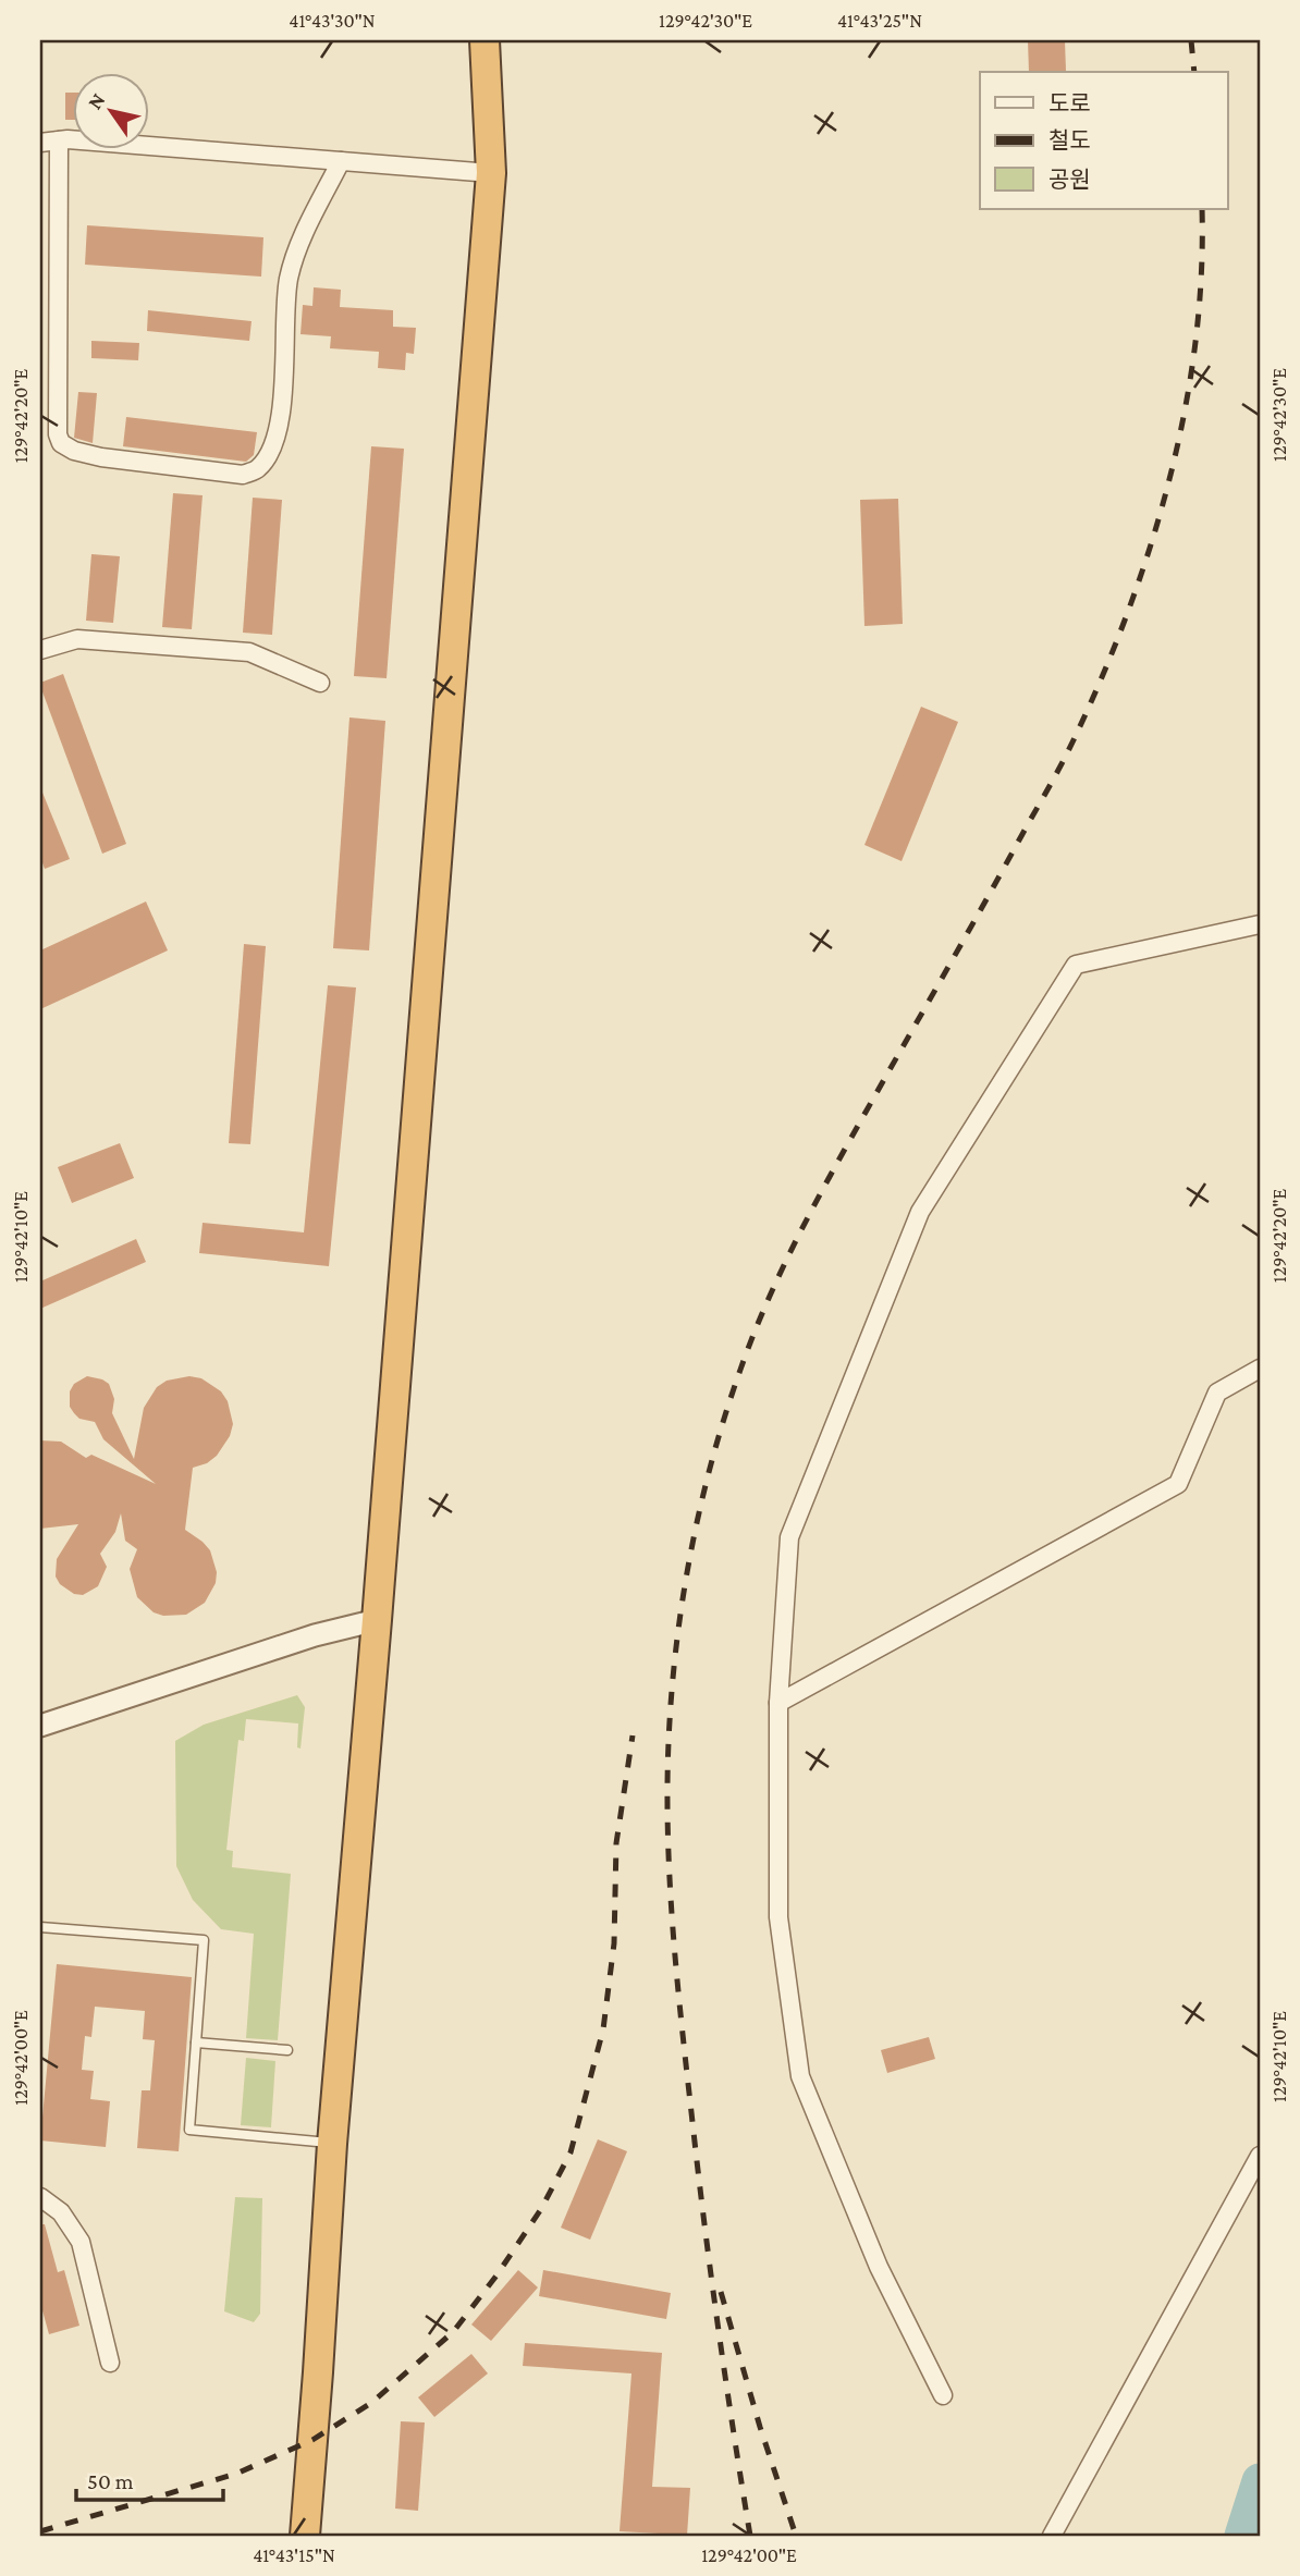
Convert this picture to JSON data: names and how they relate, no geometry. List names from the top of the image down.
{
  "legend": ["도로", "철도", "공원"],
  "scale_bar": "50 m",
  "north": "top left",
  "coordinates": [
    "41°43'30\"N",
    "129°42'30\"E",
    "41°43'25\"N",
    "129°42'20\"E",
    "129°42'10\"E",
    "129°42'00\"E",
    "41°43'15\"N"
  ]
}
